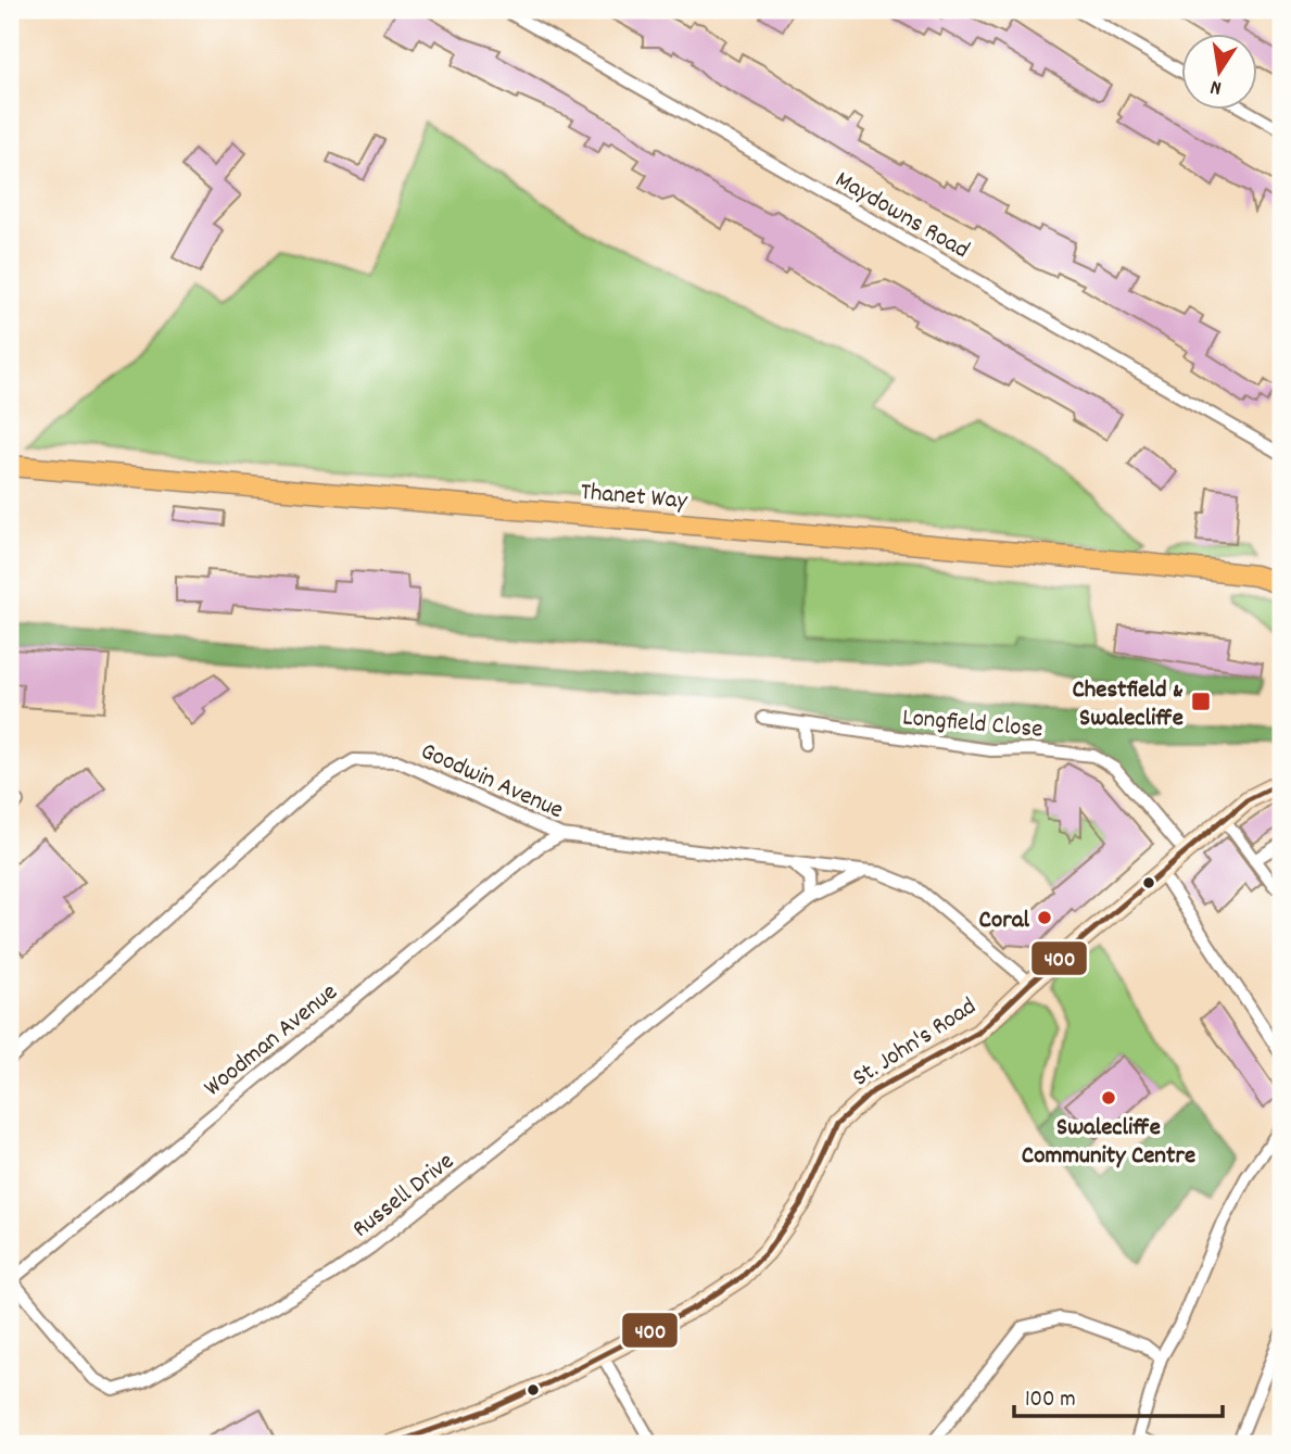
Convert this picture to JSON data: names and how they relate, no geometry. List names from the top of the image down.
{
  "streets": {
    "main road": ["Thanet Way", "St. John's Road"],
    "street": [
      "Maydowns Road",
      "Longfield Close",
      "Goodwin Avenue",
      "Woodman Avenue",
      "Russell Drive"
    ]
  },
  "crossings": [
    ["Longfield Close", "St. John's Road"],
    ["Goodwin Avenue", "Woodman Avenue"],
    ["Goodwin Avenue", "St. John's Road"],
    ["Goodwin Avenue", "Russell Drive"],
    ["Woodman Avenue", "Russell Drive"]
  ],
  "places": {
    "transit": ["Chestfield & Swalecliffe"],
    "other": ["Coral", "Swalecliffe Community Centre"]
  },
  "lines": ["transit line 400"],
  "scale_bar": "100 m",
  "north": "bottom"
}
